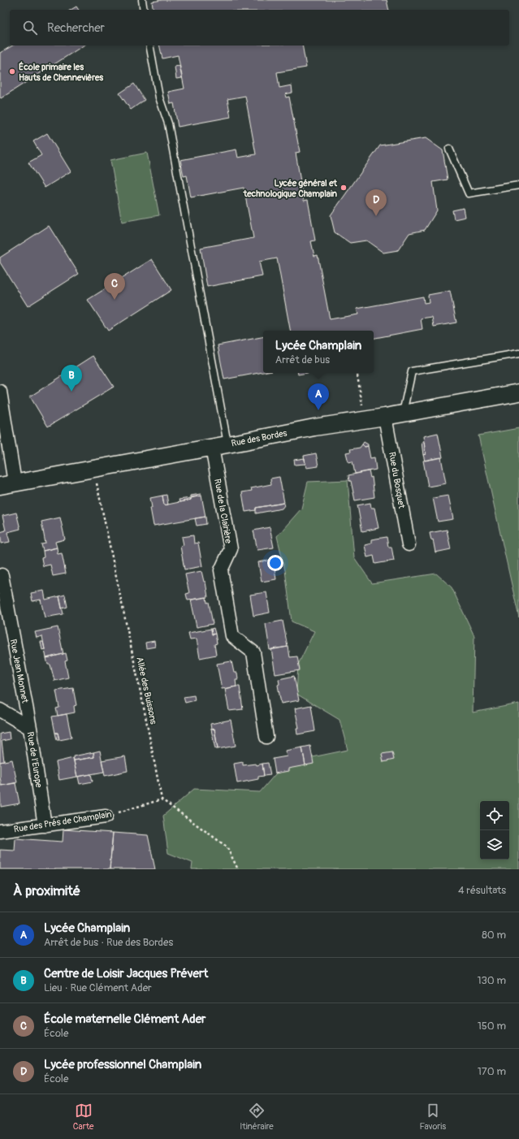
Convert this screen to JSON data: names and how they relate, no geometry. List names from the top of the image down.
{
  "streets": {
    "street": [
      "Rue des Bordes",
      "Rue du Bosquet",
      "Rue de la Clairière",
      "Rue Jean Monnet",
      "Rue de l'Europe",
      "Rue des Prés de Champlain"
    ],
    "path": ["Allée des Buissons"]
  },
  "crossings": [
    ["Rue des Bordes", "Rue du Bosquet"],
    ["Rue des Bordes", "Rue de la Clairière"],
    ["Rue Jean Monnet", "Rue de l'Europe"],
    ["Allée des Buissons", "Rue des Prés de Champlain"],
    ["Rue de l'Europe", "Rue des Prés de Champlain"]
  ],
  "places": ["École primaire les Hauts de Chennevières", "Lycée général et technologique Champlain"],
  "page": {
    "search": "Rechercher",
    "pins": [
      "D",
      "C",
      "B",
      "A"
    ],
    "popup": ["Lycée Champlain", "Arrêt de bus"],
    "heading": ["À proximité", "4 résultats"],
    "list": [
      {
        "mark": "A",
        "name": "Lycée Champlain",
        "note": "Arrêt de bus · Rue des Bordes",
        "value": "80 m"
      },
      {
        "mark": "B",
        "name": "Centre de Loisir Jacques Prévert",
        "note": "Lieu · Rue Clément Ader",
        "value": "130 m"
      },
      {
        "mark": "C",
        "name": "École maternelle Clément Ader",
        "note": "École",
        "value": "150 m"
      },
      {
        "mark": "D",
        "name": "Lycée professionnel Champlain",
        "note": "École",
        "value": "170 m"
      }
    ],
    "nav": ["Carte", "Itinéraire", "Favoris"]
  }
}
